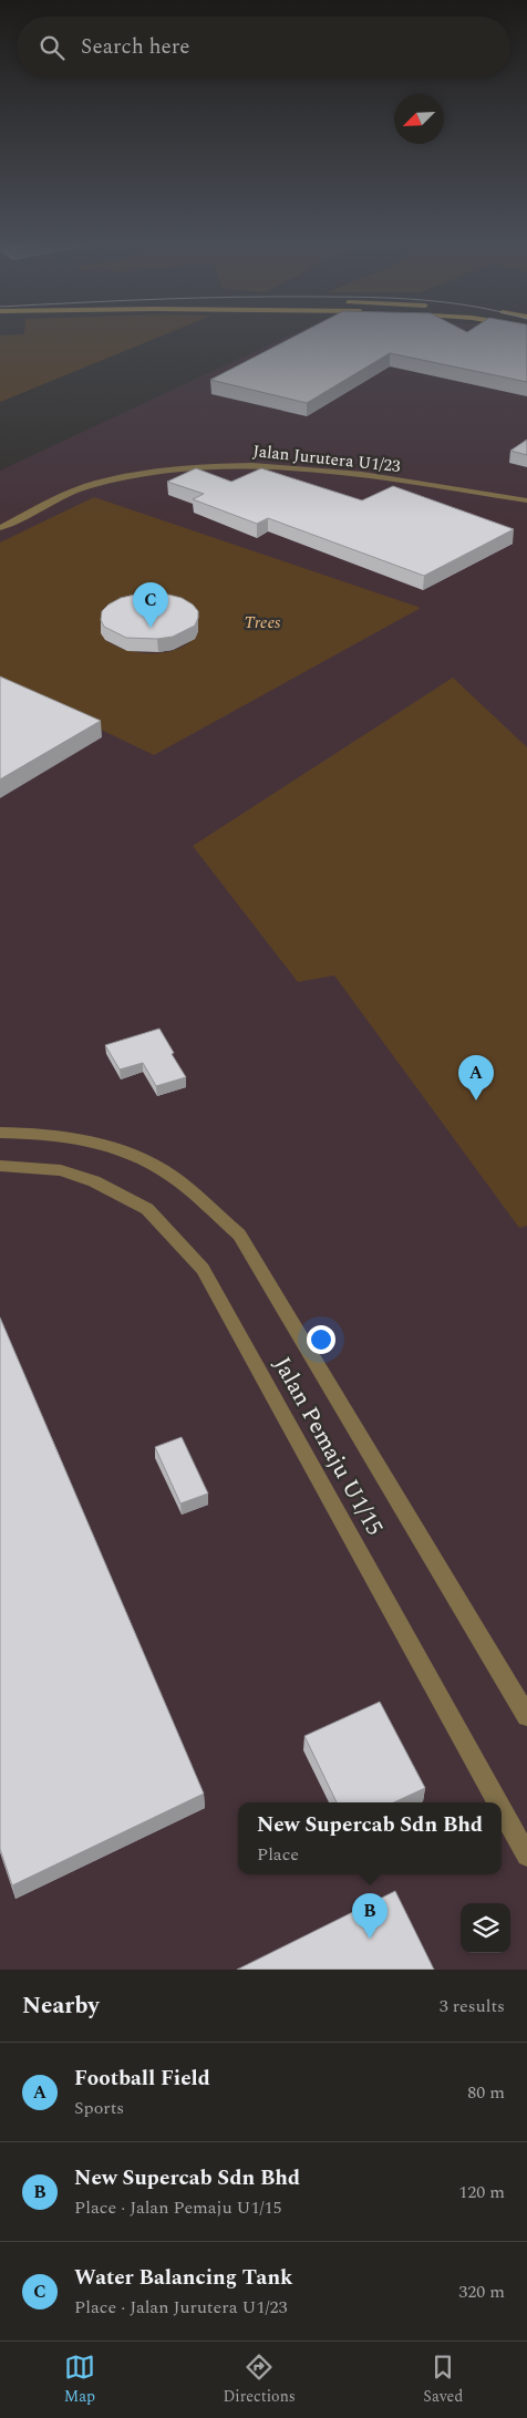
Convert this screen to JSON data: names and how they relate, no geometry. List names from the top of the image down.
{
  "streets": {
    "street": ["Jalan Jurutera U1/23", "Jalan Pemaju U1/15"]
  },
  "parks": ["Trees"],
  "north": "bottom left",
  "page": {
    "search": "Search here",
    "pins": ["C", "A", "B"],
    "popup": ["New Supercab Sdn Bhd", "Place"],
    "heading": ["Nearby", "3 results"],
    "list": [
      {
        "mark": "A",
        "name": "Football Field",
        "note": "Sports",
        "value": "80 m"
      },
      {
        "mark": "B",
        "name": "New Supercab Sdn Bhd",
        "note": "Place · Jalan Pemaju U1/15",
        "value": "120 m"
      },
      {
        "mark": "C",
        "name": "Water Balancing Tank",
        "note": "Place · Jalan Jurutera U1/23",
        "value": "320 m"
      }
    ],
    "nav": ["Map", "Directions", "Saved"]
  }
}
